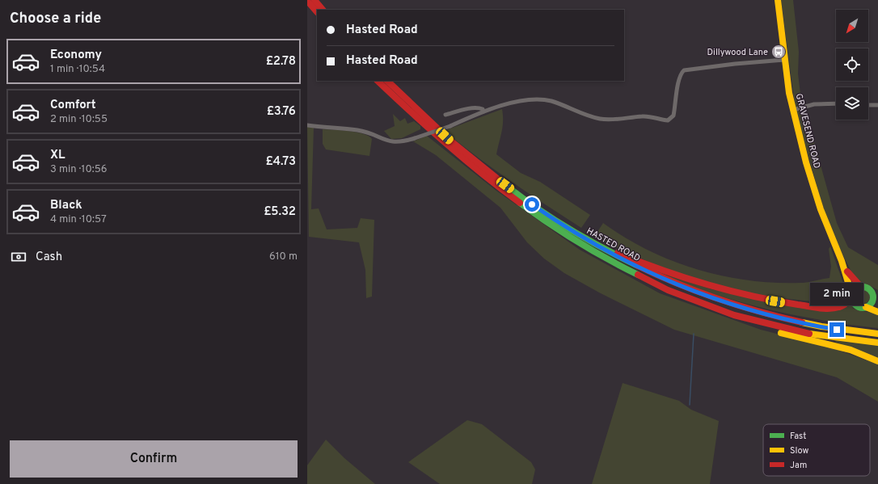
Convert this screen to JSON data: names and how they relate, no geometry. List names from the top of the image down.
{
  "streets": {
    "main road": ["GRAVESEND ROAD", "HASTED ROAD"]
  },
  "places": {
    "bus stop": ["Dillywood Lane"]
  },
  "legend": ["Fast", "Slow", "Jam"],
  "north": "bottom left",
  "page": {
    "heading": "Choose a ride",
    "banner": ["Hasted Road", "Hasted Road"],
    "list": [
      {
        "name": "Economy",
        "note": "1 min · 10:54",
        "value": "£2.78"
      },
      {
        "name": "Comfort",
        "note": "2 min · 10:55",
        "value": "£3.76"
      },
      {
        "name": "XL",
        "note": "3 min · 10:56",
        "value": "£4.73"
      },
      {
        "name": "Black",
        "note": "4 min · 10:57",
        "value": "£5.32"
      }
    ],
    "pay": ["Cash", "610 m"],
    "bubble": "2 min",
    "buttons": "Confirm"
  }
}
